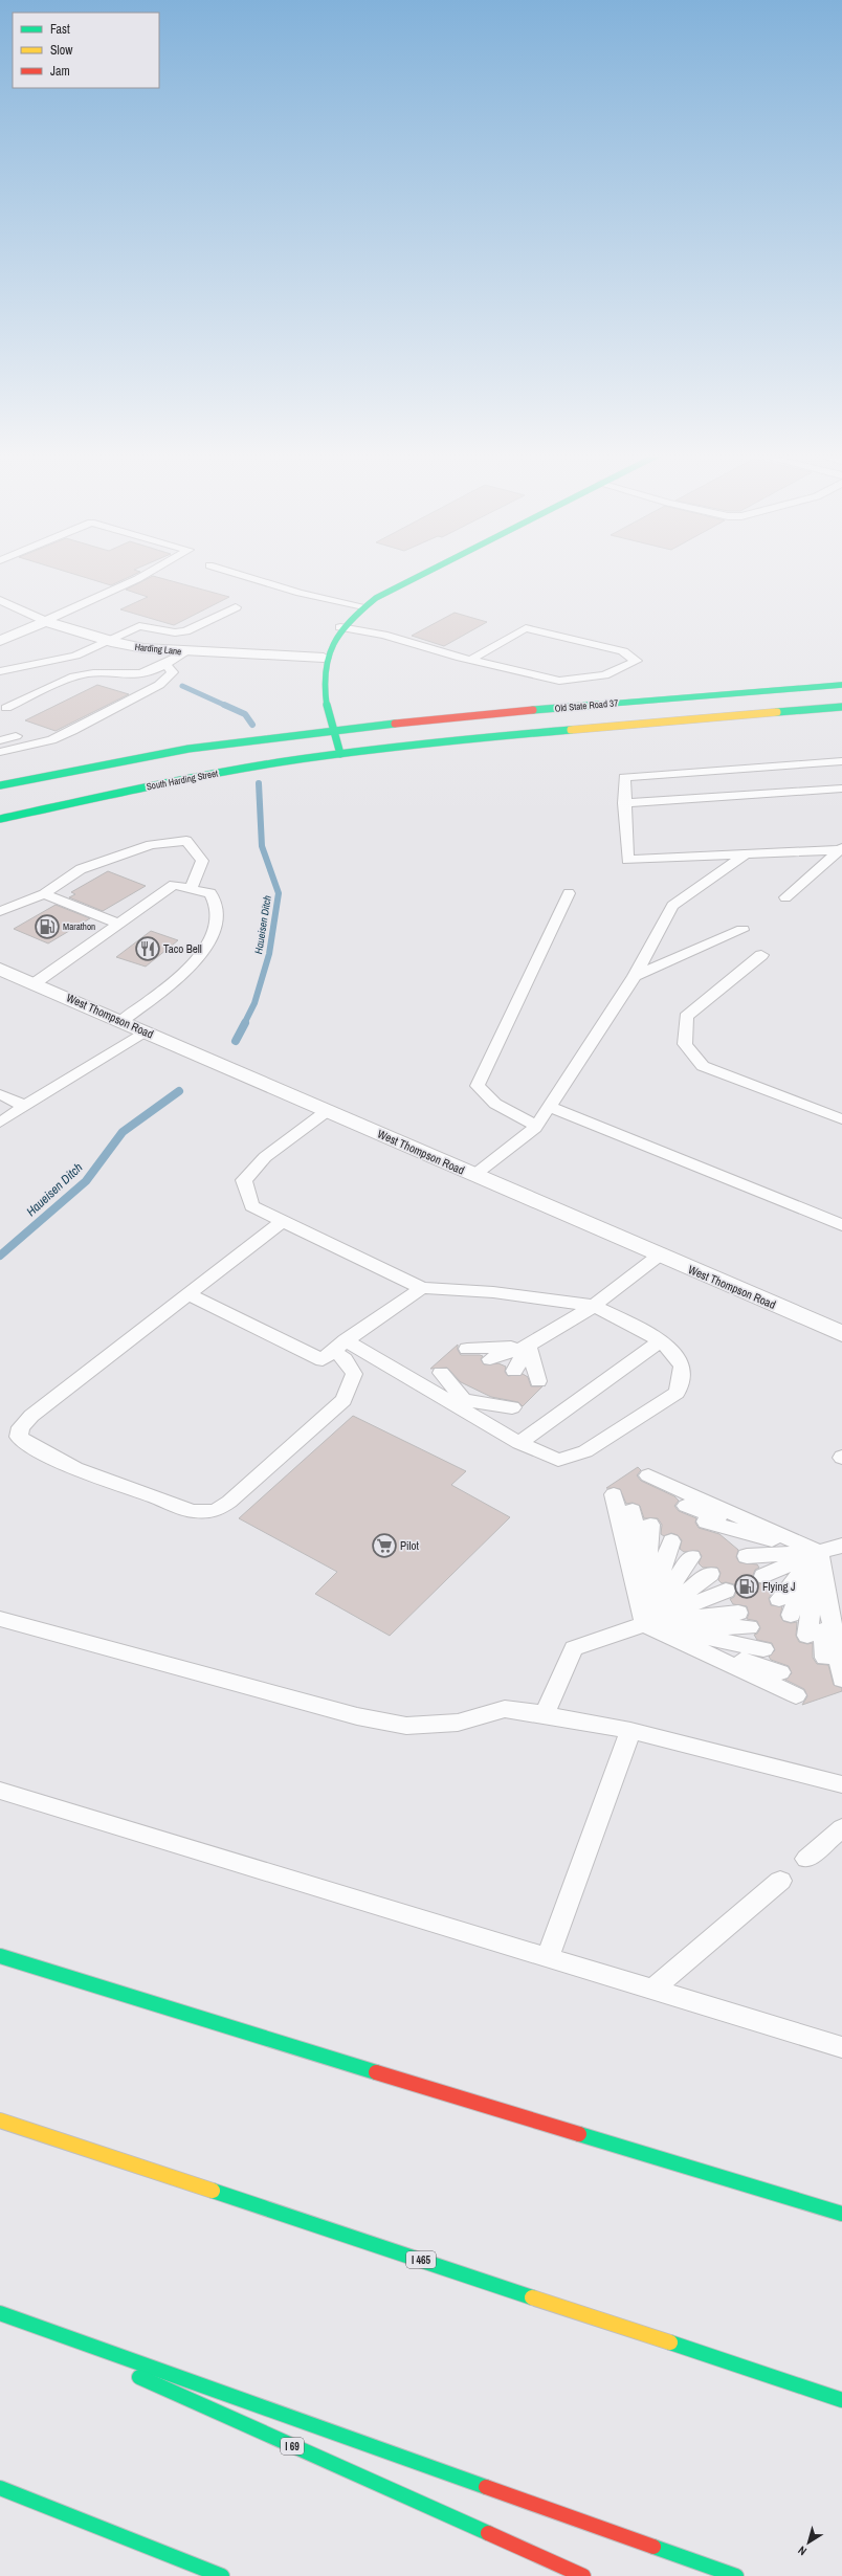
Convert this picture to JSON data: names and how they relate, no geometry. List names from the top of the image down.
{
  "streets": {
    "main road": [
      "Old State Road 37",
      "South Harding Street",
      "I 465",
      "I 69"
    ],
    "street": ["Harding Lane", "West Thompson Road"]
  },
  "crossings": [
    ["Old State Road 37", "South Harding Street"]
  ],
  "water": ["Haueisen Ditch"],
  "places": {
    "fuel station": ["Marathon", "Flying J"],
    "restaurant": ["Taco Bell"],
    "supermarket": ["Pilot"]
  },
  "legend": ["Fast", "Slow", "Jam"],
  "north": "bottom left"
}
